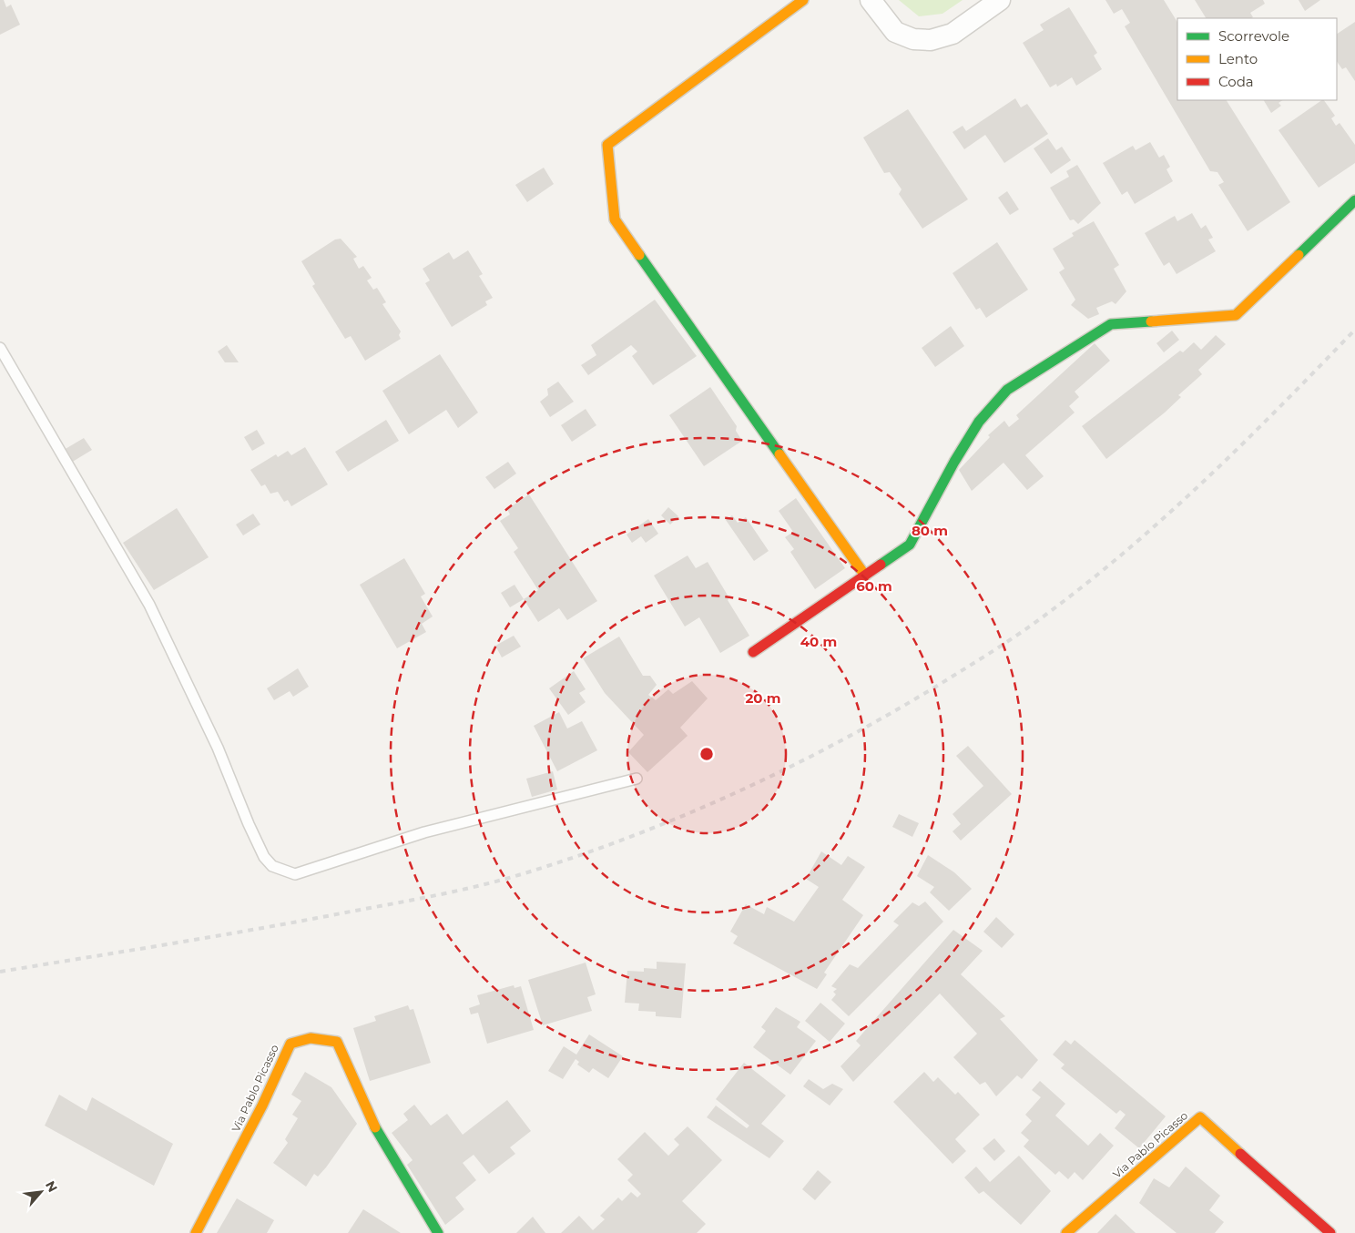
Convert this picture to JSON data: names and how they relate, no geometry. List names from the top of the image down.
{
  "streets": {
    "street": ["Via Pablo Picasso"]
  },
  "legend": ["Scorrevole", "Lento", "Coda"],
  "north": "top right",
  "rings": [
    "80 m",
    "60 m",
    "40 m",
    "20 m"
  ]
}
